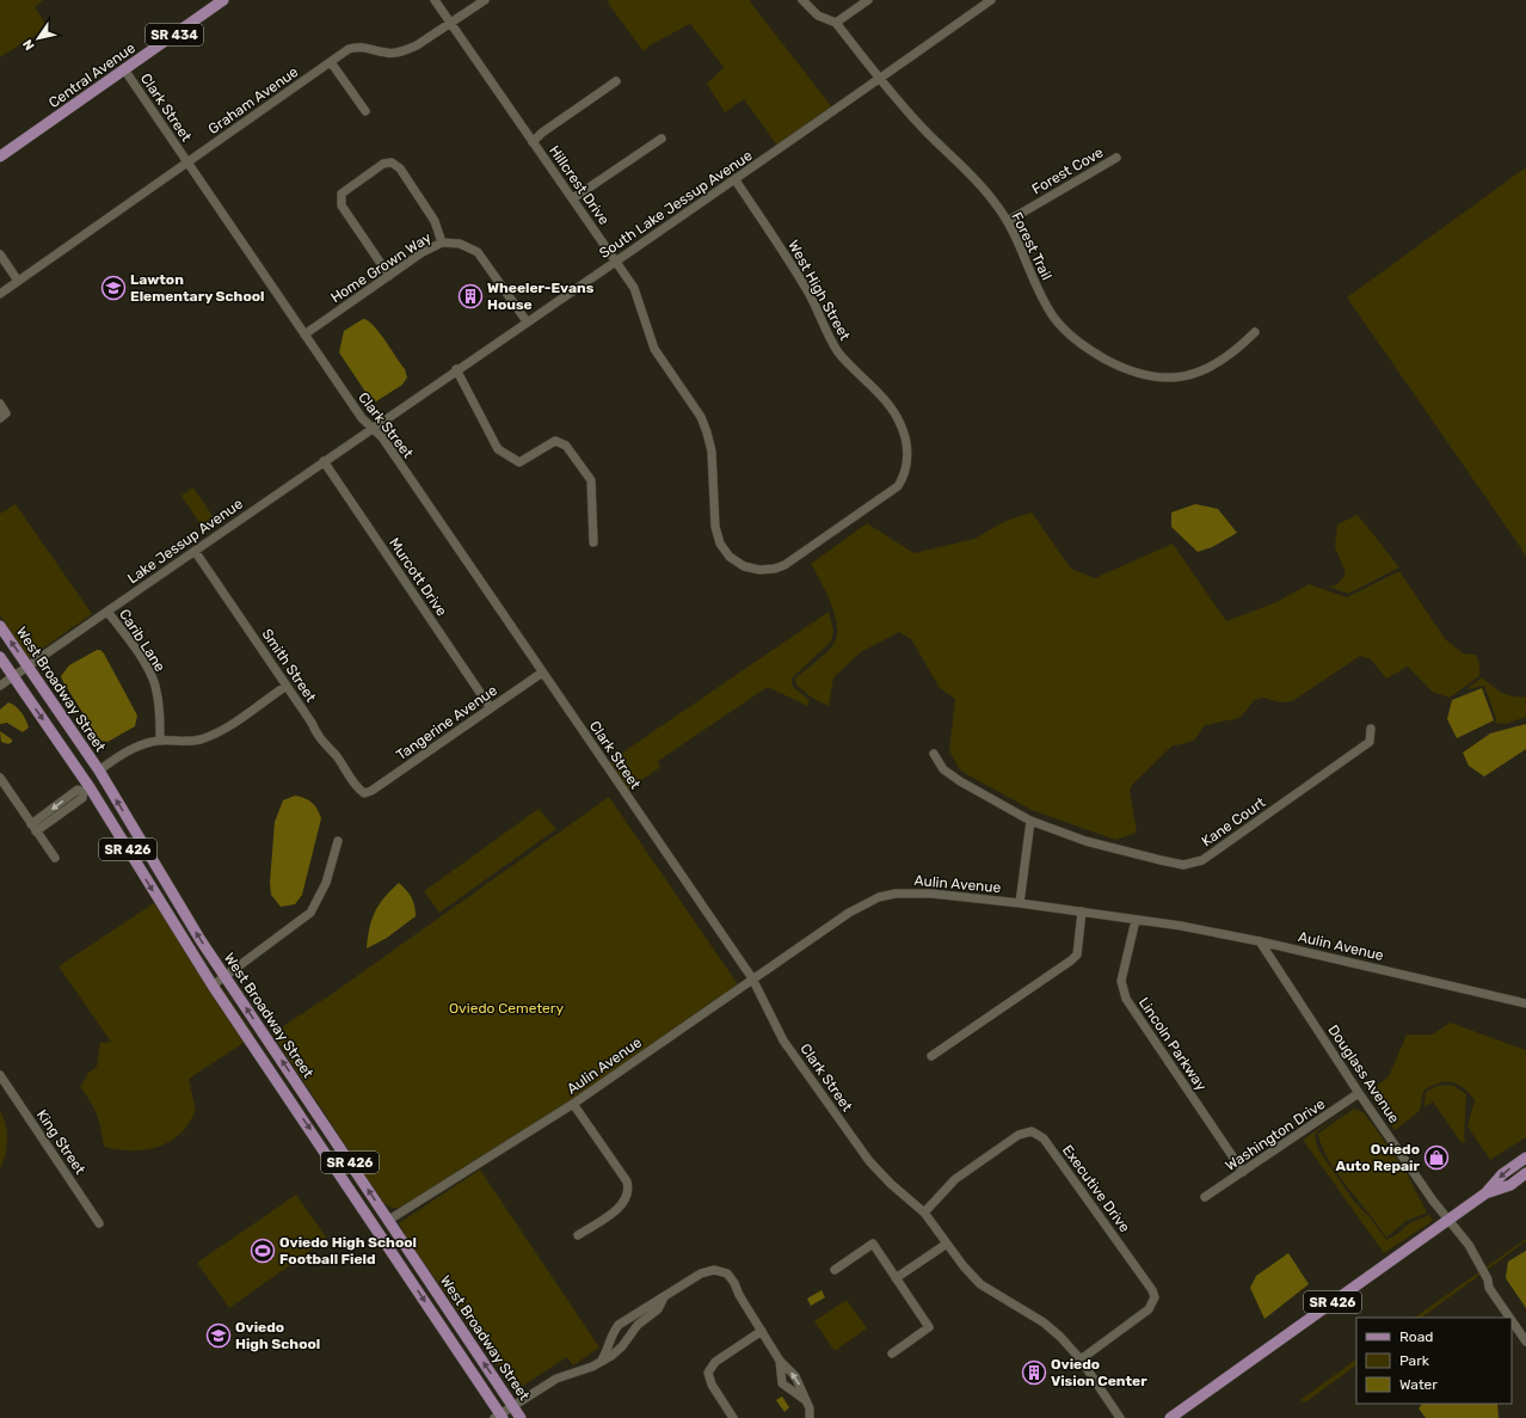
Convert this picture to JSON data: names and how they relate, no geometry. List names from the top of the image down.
{
  "streets": {
    "main road": [
      "SR 434",
      "Central Avenue",
      "West Broadway Street",
      "SR 426"
    ],
    "street": [
      "Graham Avenue",
      "Clark Street",
      "Forest Cove",
      "Hillcrest Drive",
      "South Lake Jessup Avenue",
      "Forest Trail",
      "Home Grown Way",
      "West High Street",
      "Lake Jessup Avenue",
      "Murcott Drive",
      "Carib Lane",
      "Smith Street",
      "Tangerine Avenue",
      "Kane Court",
      "Aulin Avenue",
      "Lincoln Parkway",
      "Douglass Avenue",
      "Washington Drive",
      "King Street",
      "Executive Drive"
    ]
  },
  "crossings": [
    ["Central Avenue", "Clark Street"],
    ["Graham Avenue", "Clark Street"],
    ["Graham Avenue", "Hillcrest Drive"],
    ["Clark Street", "South Lake Jessup Avenue"],
    ["Clark Street", "Home Grown Way"],
    ["Clark Street", "Lake Jessup Avenue"],
    ["Clark Street", "Tangerine Avenue"],
    ["Clark Street", "Aulin Avenue"],
    ["Clark Street", "Executive Drive"],
    ["Forest Cove", "Forest Trail"],
    ["Hillcrest Drive", "South Lake Jessup Avenue"],
    ["Hillcrest Drive", "West High Street"],
    ["South Lake Jessup Avenue", "Forest Trail"],
    ["South Lake Jessup Avenue", "Home Grown Way"],
    ["South Lake Jessup Avenue", "West High Street"],
    ["South Lake Jessup Avenue", "Lake Jessup Avenue"],
    ["Lake Jessup Avenue", "Murcott Drive"],
    ["Lake Jessup Avenue", "Carib Lane"],
    ["Lake Jessup Avenue", "Smith Street"],
    ["Lake Jessup Avenue", "West Broadway Street"],
    ["Murcott Drive", "Tangerine Avenue"],
    ["Smith Street", "Tangerine Avenue"],
    ["West Broadway Street", "Aulin Avenue"],
    ["SR 426", "Douglass Avenue"],
    ["Aulin Avenue", "Lincoln Parkway"],
    ["Aulin Avenue", "Douglass Avenue"],
    ["Lincoln Parkway", "Washington Drive"],
    ["Douglass Avenue", "Washington Drive"]
  ],
  "parks": ["Oviedo Cemetery"],
  "places": {
    "school or university": ["Lawton Elementary School", "Oviedo High School"],
    "building": ["Wheeler-Evans House", "Oviedo Vision Center"],
    "shop": ["Oviedo Auto Repair"],
    "sports": ["Oviedo High School Football Field"]
  },
  "legend": ["Road", "Park", "Water"],
  "north": "bottom left"
}
